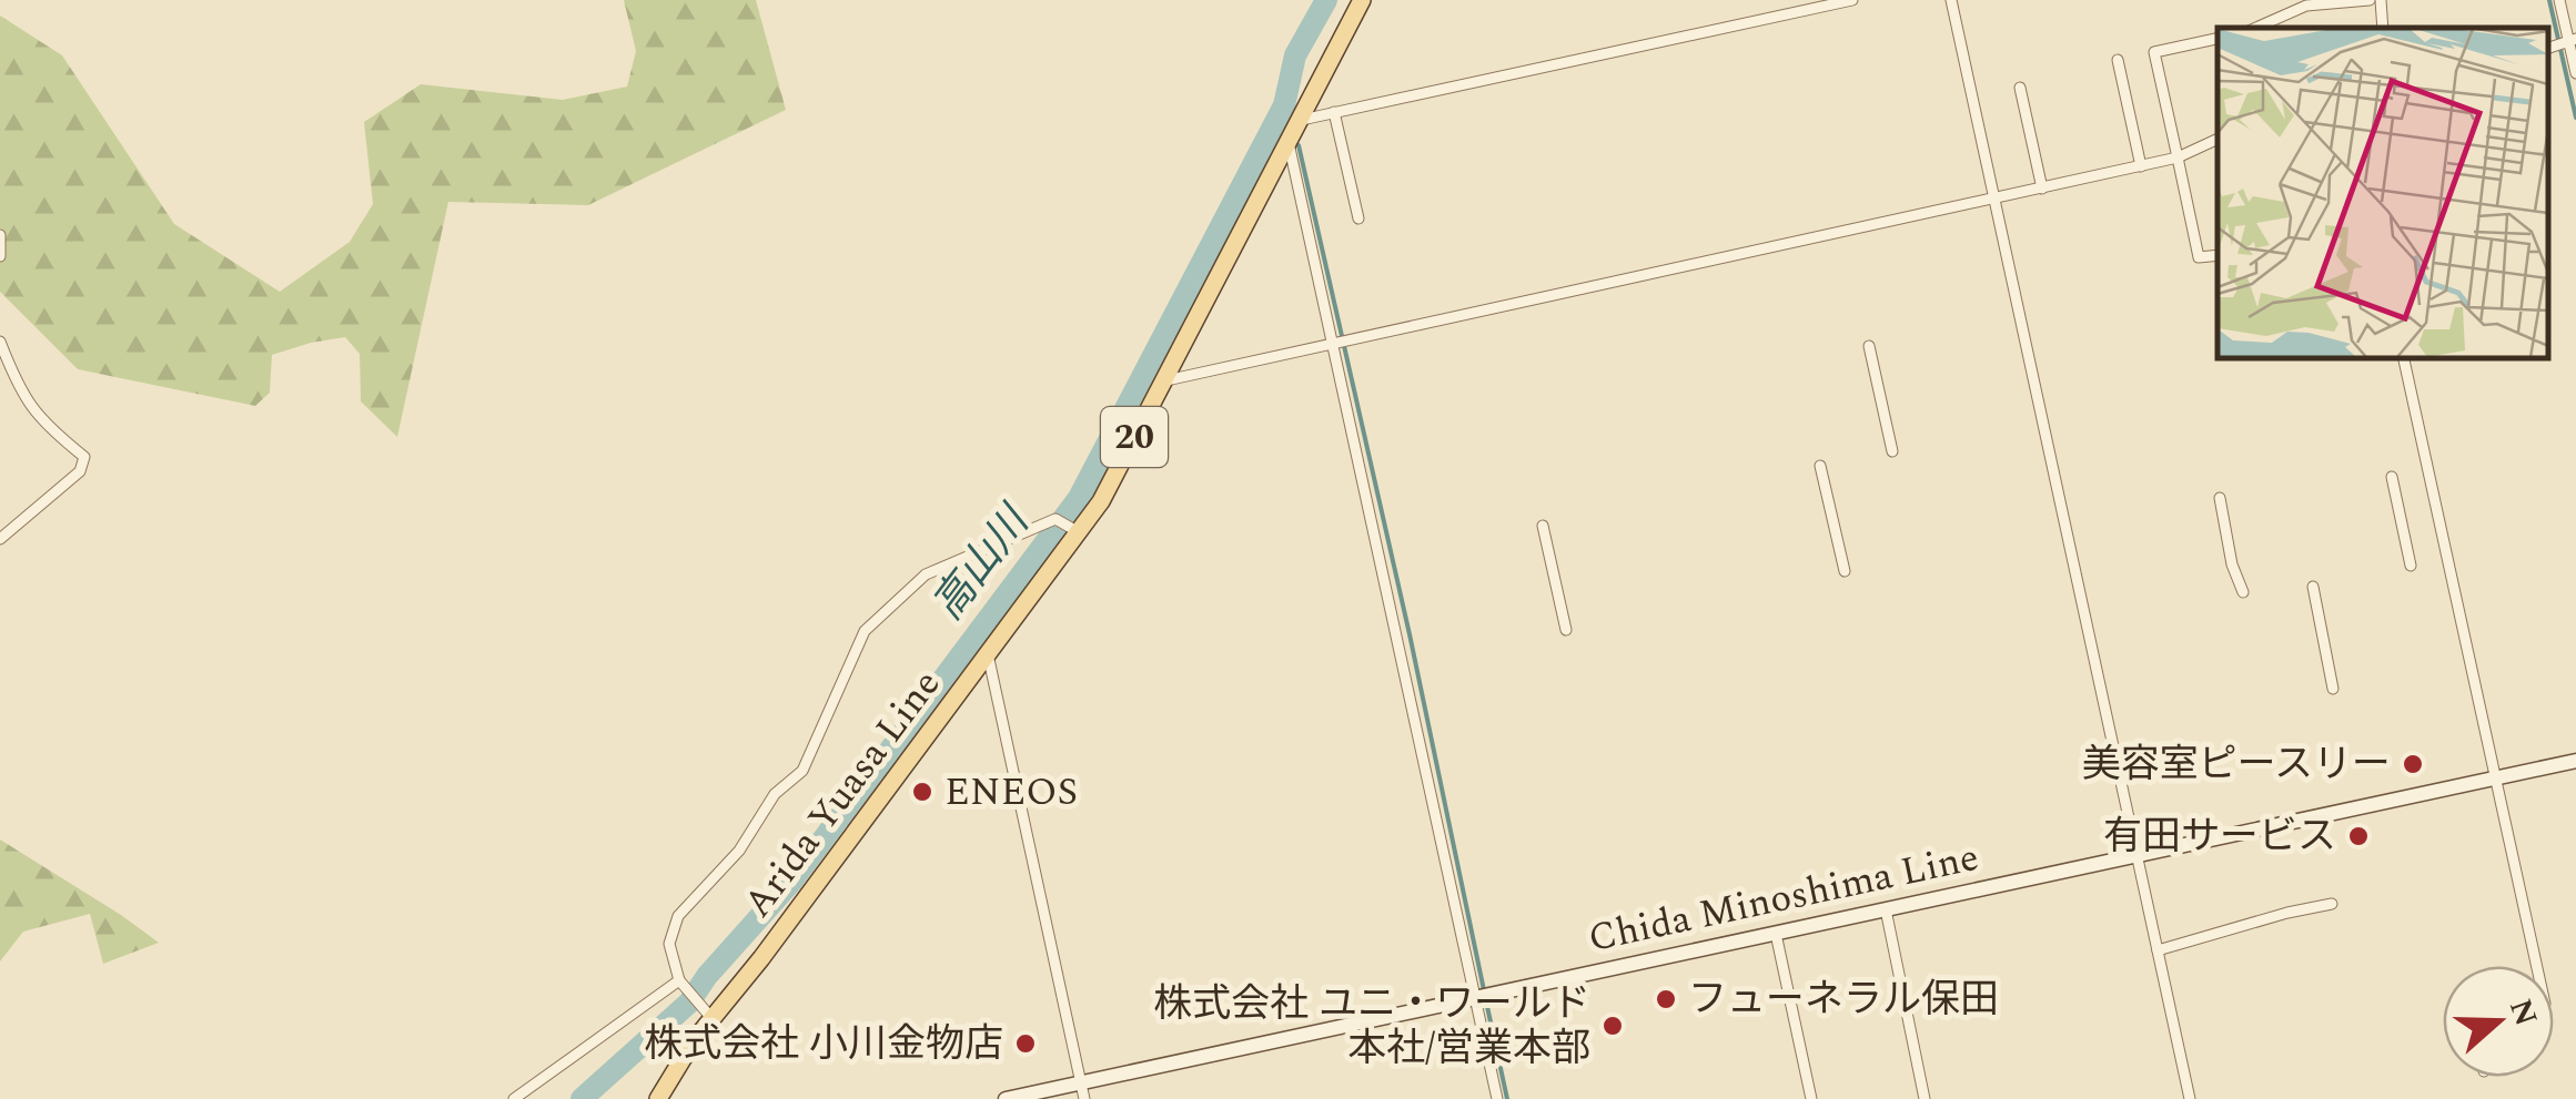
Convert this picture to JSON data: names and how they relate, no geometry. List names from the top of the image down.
{
  "streets": {
    "main road": ["20", "Arida Yuasa Line", "Chida Minoshima Line"]
  },
  "water": ["高山川"],
  "places": [
    "美容室ピースリー",
    "ENEOS",
    "有田サービス",
    "フューネラル保田",
    "株式会社 ユニ・ワールド 本社/営業本部",
    "株式会社 小川金物店"
  ],
  "north": "right"
}
